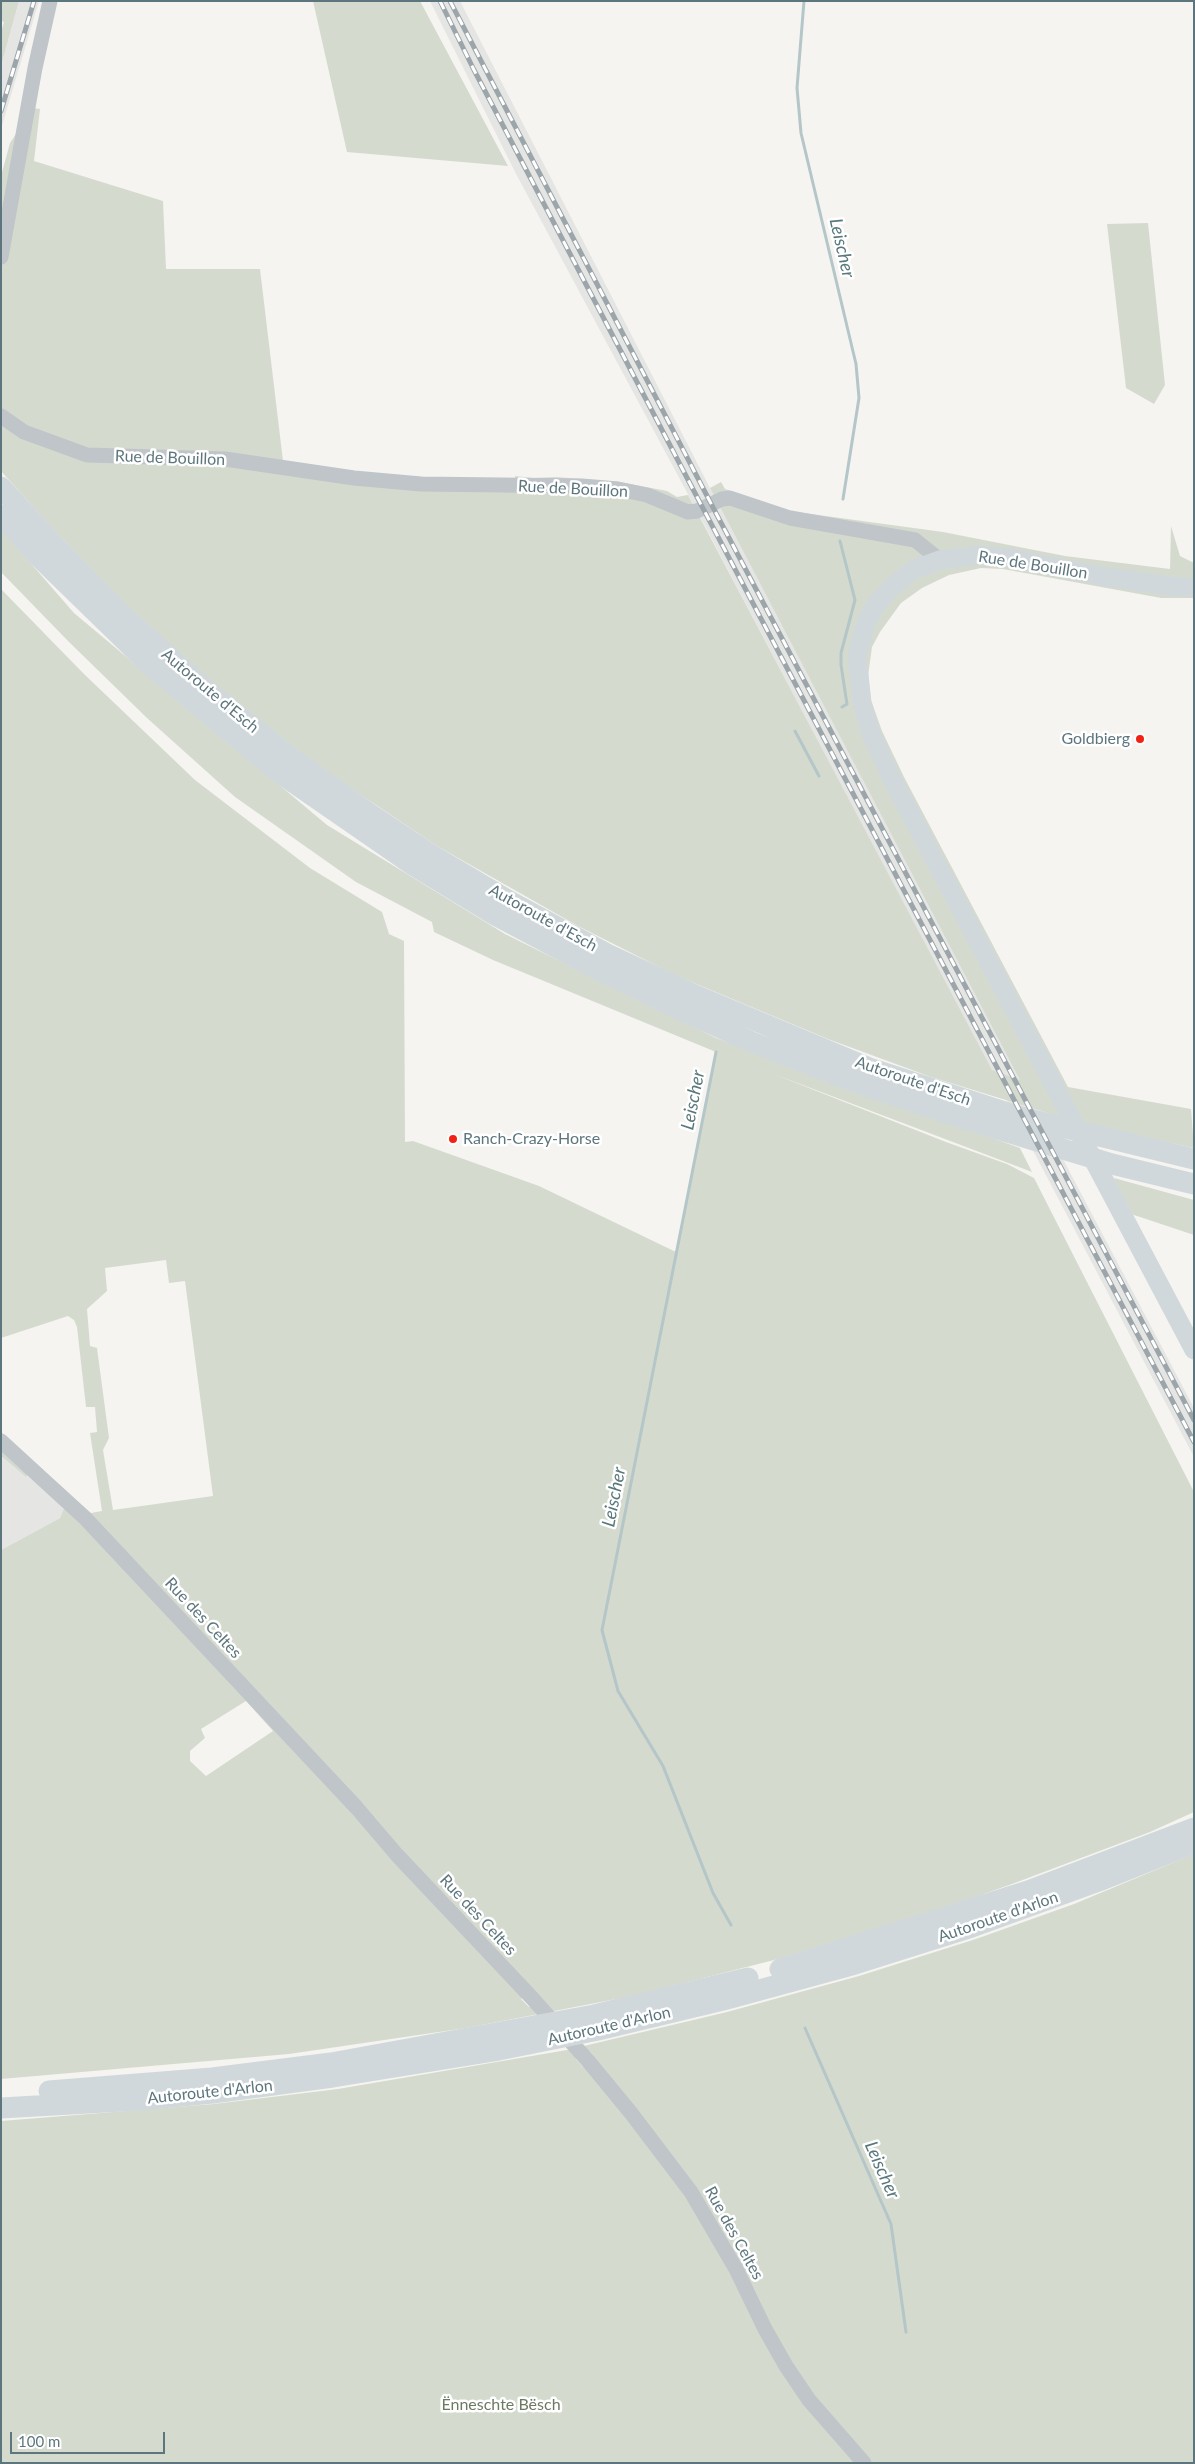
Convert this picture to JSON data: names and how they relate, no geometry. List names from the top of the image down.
{
  "streets": {
    "highway": ["Autoroute d'Esch", "Autoroute d'Arlon"],
    "main road": ["Rue de Bouillon"],
    "street": ["Rue des Celtes"]
  },
  "water": ["Leischer"],
  "parks": ["Ënneschte Bësch"],
  "places": ["Goldbierg", "Ranch-Crazy-Horse"],
  "scale_bar": "100 m"
}
